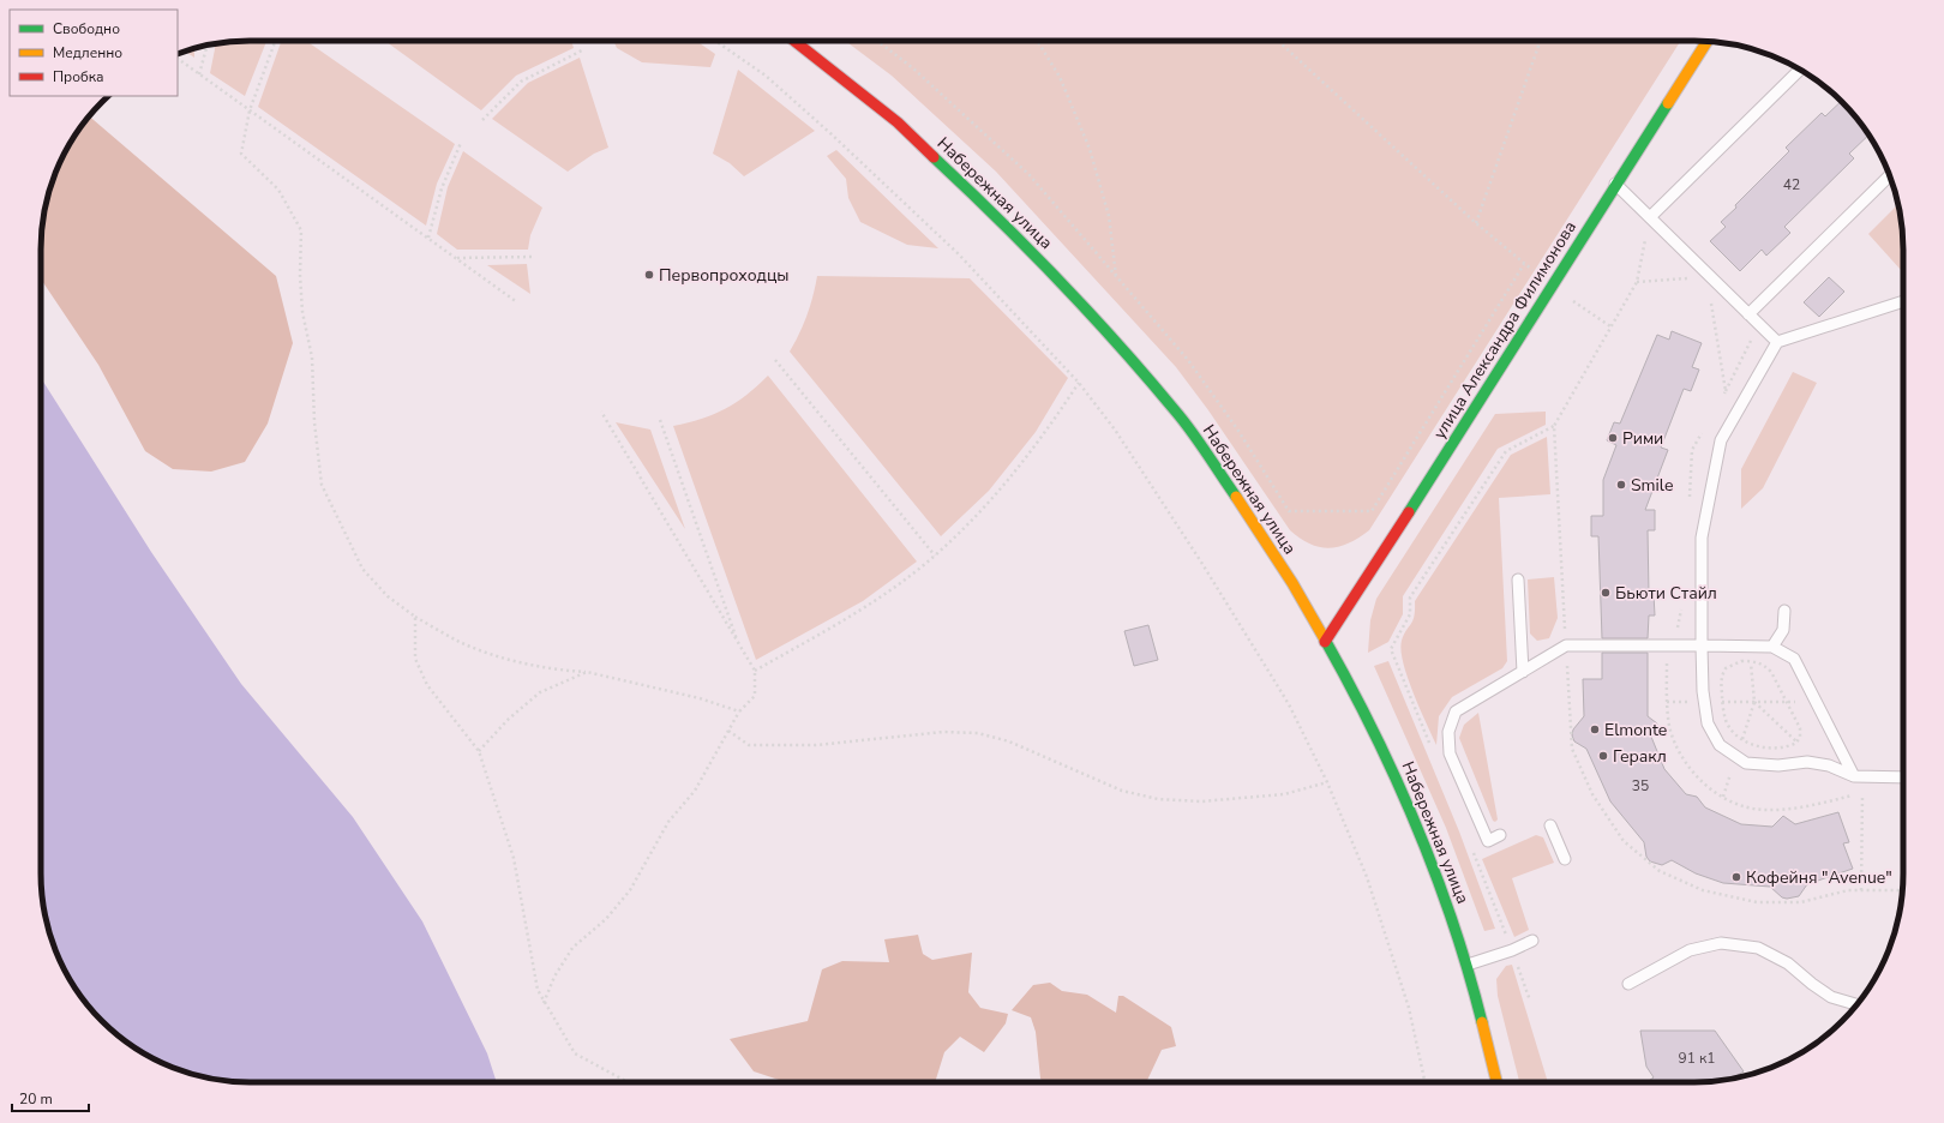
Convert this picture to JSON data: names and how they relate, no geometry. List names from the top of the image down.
{
  "streets": {
    "main road": ["Набережная улица", "улица Александра Филимонова"]
  },
  "crossings": [
    ["Набережная улица", "улица Александра Филимонова"]
  ],
  "places": [
    "Первопроходцы",
    "Рими",
    "Smile",
    "Бьюти Стайл",
    "Elmonte",
    "Геракл",
    "Кофейня \"Avenue\""
  ],
  "house_numbers": ["42", "35", "91 к1"],
  "legend": ["Свободно", "Медленно", "Пробка"],
  "scale_bar": "20 m"
}
